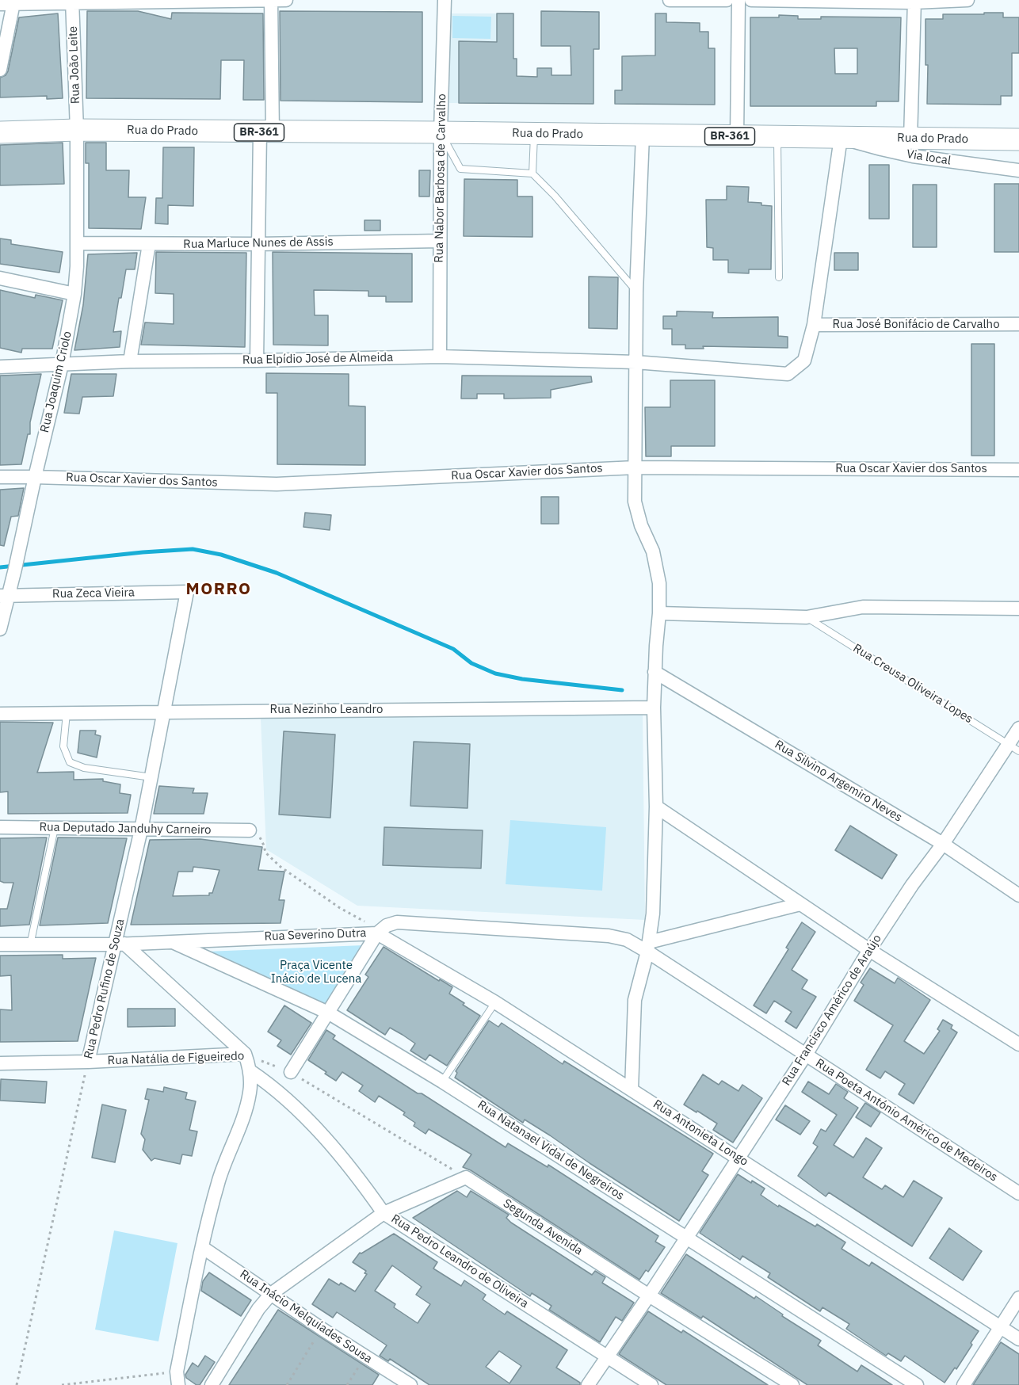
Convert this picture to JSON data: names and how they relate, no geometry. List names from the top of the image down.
{
  "streets": {
    "main road": ["Rua do Prado", "BR-361"],
    "street": [
      "Rua João Leite",
      "Via local",
      "Rua Nabor Barbosa de Carvalho",
      "Rua Marluce Nunes de Assis",
      "Rua José Bonifácio de Carvalho",
      "Rua Elpídio José de Almeida",
      "Rua Joaquim Criolo",
      "Rua Oscar Xavier dos Santos",
      "Rua Zeca Vieira",
      "Rua Nezinho Leandro",
      "Rua Silvino Argemiro Neves",
      "Rua Deputado Janduhy Carneiro",
      "Rua Severino Dutra",
      "Rua Pedro Rufino de Souza",
      "Rua Francisco Américo de Araújo",
      "Rua Natália de Figueiredo",
      "Rua Poeta António Américo de Medeiros",
      "Rua Antonieta Longo",
      "Rua Natanael Vidal de Negreiros",
      "Segunda Avenida",
      "Rua Pedro Leandro de Oliveira",
      "Rua Inácio Melquíades Sousa"
    ],
    "lane": ["Rua Creusa Oliveira Lopes"]
  },
  "crossings": [
    ["Rua João Leite", "Rua do Prado"],
    ["Rua João Leite", "BR-361"],
    ["Rua João Leite", "Rua Joaquim Criolo"],
    ["Rua do Prado", "BR-361"],
    ["Rua do Prado", "Via local"],
    ["Rua do Prado", "Rua Nabor Barbosa de Carvalho"],
    ["Rua do Prado", "Rua Elpídio José de Almeida"],
    ["Rua do Prado", "Rua Joaquim Criolo"],
    ["BR-361", "Rua Joaquim Criolo"],
    ["Via local", "Rua Elpídio José de Almeida"],
    ["Rua Nabor Barbosa de Carvalho", "Rua Marluce Nunes de Assis"],
    ["Rua Nabor Barbosa de Carvalho", "Rua Elpídio José de Almeida"],
    ["Rua Marluce Nunes de Assis", "Rua Joaquim Criolo"],
    ["Rua José Bonifácio de Carvalho", "Rua Elpídio José de Almeida"],
    ["Rua Elpídio José de Almeida", "Rua Joaquim Criolo"],
    ["Rua Joaquim Criolo", "Rua Oscar Xavier dos Santos"],
    ["Rua Joaquim Criolo", "Rua Zeca Vieira"],
    ["Rua Zeca Vieira", "Rua Pedro Rufino de Souza"],
    ["Rua Creusa Oliveira Lopes", "Rua Francisco Américo de Araújo"],
    ["Rua Nezinho Leandro", "Rua Pedro Rufino de Souza"],
    ["Rua Silvino Argemiro Neves", "Rua Francisco Américo de Araújo"],
    ["Rua Deputado Janduhy Carneiro", "Rua Pedro Rufino de Souza"],
    ["Rua Severino Dutra", "Rua Pedro Rufino de Souza"],
    ["Rua Severino Dutra", "Rua Poeta António Américo de Medeiros"],
    ["Rua Severino Dutra", "Rua Antonieta Longo"],
    ["Rua Severino Dutra", "Rua Natanael Vidal de Negreiros"],
    ["Rua Pedro Rufino de Souza", "Rua Natália de Figueiredo"],
    ["Rua Francisco Américo de Araújo", "Rua Poeta António Américo de Medeiros"],
    ["Rua Francisco Américo de Araújo", "Rua Antonieta Longo"],
    ["Rua Francisco Américo de Araújo", "Rua Natanael Vidal de Negreiros"],
    ["Rua Francisco Américo de Araújo", "Segunda Avenida"],
    ["Rua Francisco Américo de Araújo", "Rua Pedro Leandro de Oliveira"]
  ],
  "districts": ["MORRO"],
  "parks": ["Praça Vicente Inácio de Lucena"]
}
